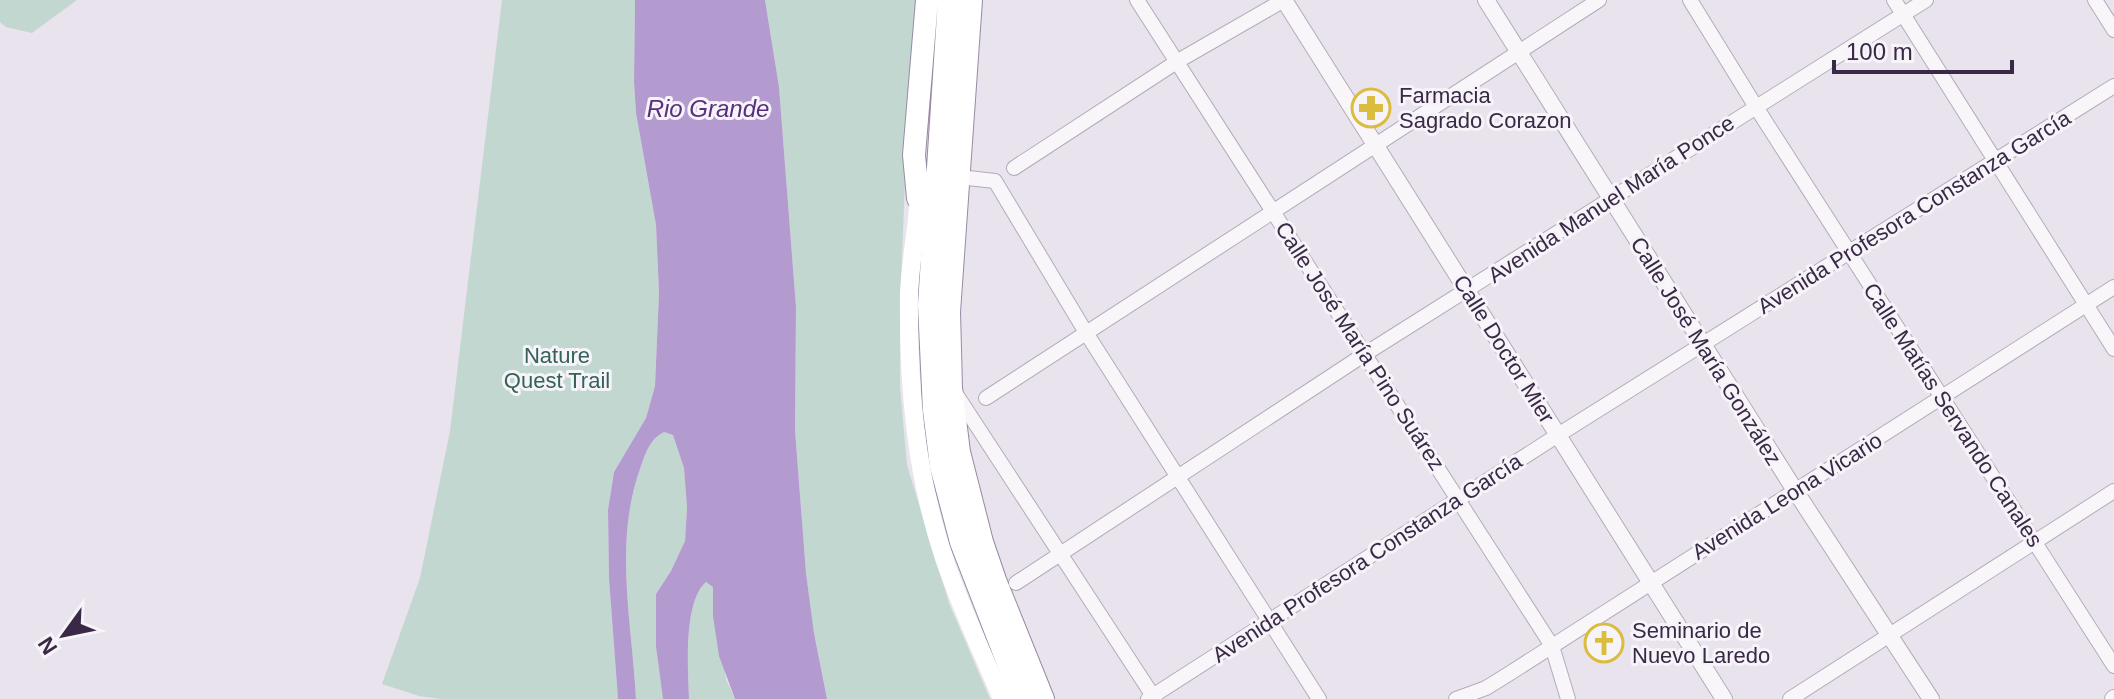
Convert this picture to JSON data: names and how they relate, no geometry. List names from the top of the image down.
{
  "streets": {
    "street": [
      "Avenida Manuel María Ponce",
      "Avenida Profesora Constanza García",
      "Calle José María Pino Suárez",
      "Calle Doctor Mier",
      "Calle José María González",
      "Calle Matías Servando Canales",
      "Avenida Leona Vicario"
    ]
  },
  "crossings": [
    ["Avenida Manuel María Ponce", "Calle José María Pino Suárez"],
    ["Avenida Manuel María Ponce", "Calle Doctor Mier"],
    ["Avenida Manuel María Ponce", "Calle José María González"],
    ["Avenida Manuel María Ponce", "Calle Matías Servando Canales"],
    ["Avenida Profesora Constanza García", "Calle José María Pino Suárez"],
    ["Avenida Profesora Constanza García", "Calle Doctor Mier"],
    ["Avenida Profesora Constanza García", "Calle José María González"],
    ["Avenida Profesora Constanza García", "Calle Matías Servando Canales"],
    ["Calle José María Pino Suárez", "Avenida Leona Vicario"],
    ["Calle Doctor Mier", "Avenida Leona Vicario"],
    ["Calle José María González", "Avenida Leona Vicario"],
    ["Calle Matías Servando Canales", "Avenida Leona Vicario"]
  ],
  "water": ["Rio Grande"],
  "parks": ["Nature Quest Trail"],
  "places": {
    "pharmacy": ["Farmacia Sagrado Corazon"],
    "church": ["Seminario de Nuevo Laredo"]
  },
  "scale_bar": "100 m",
  "north": "bottom left"
}
